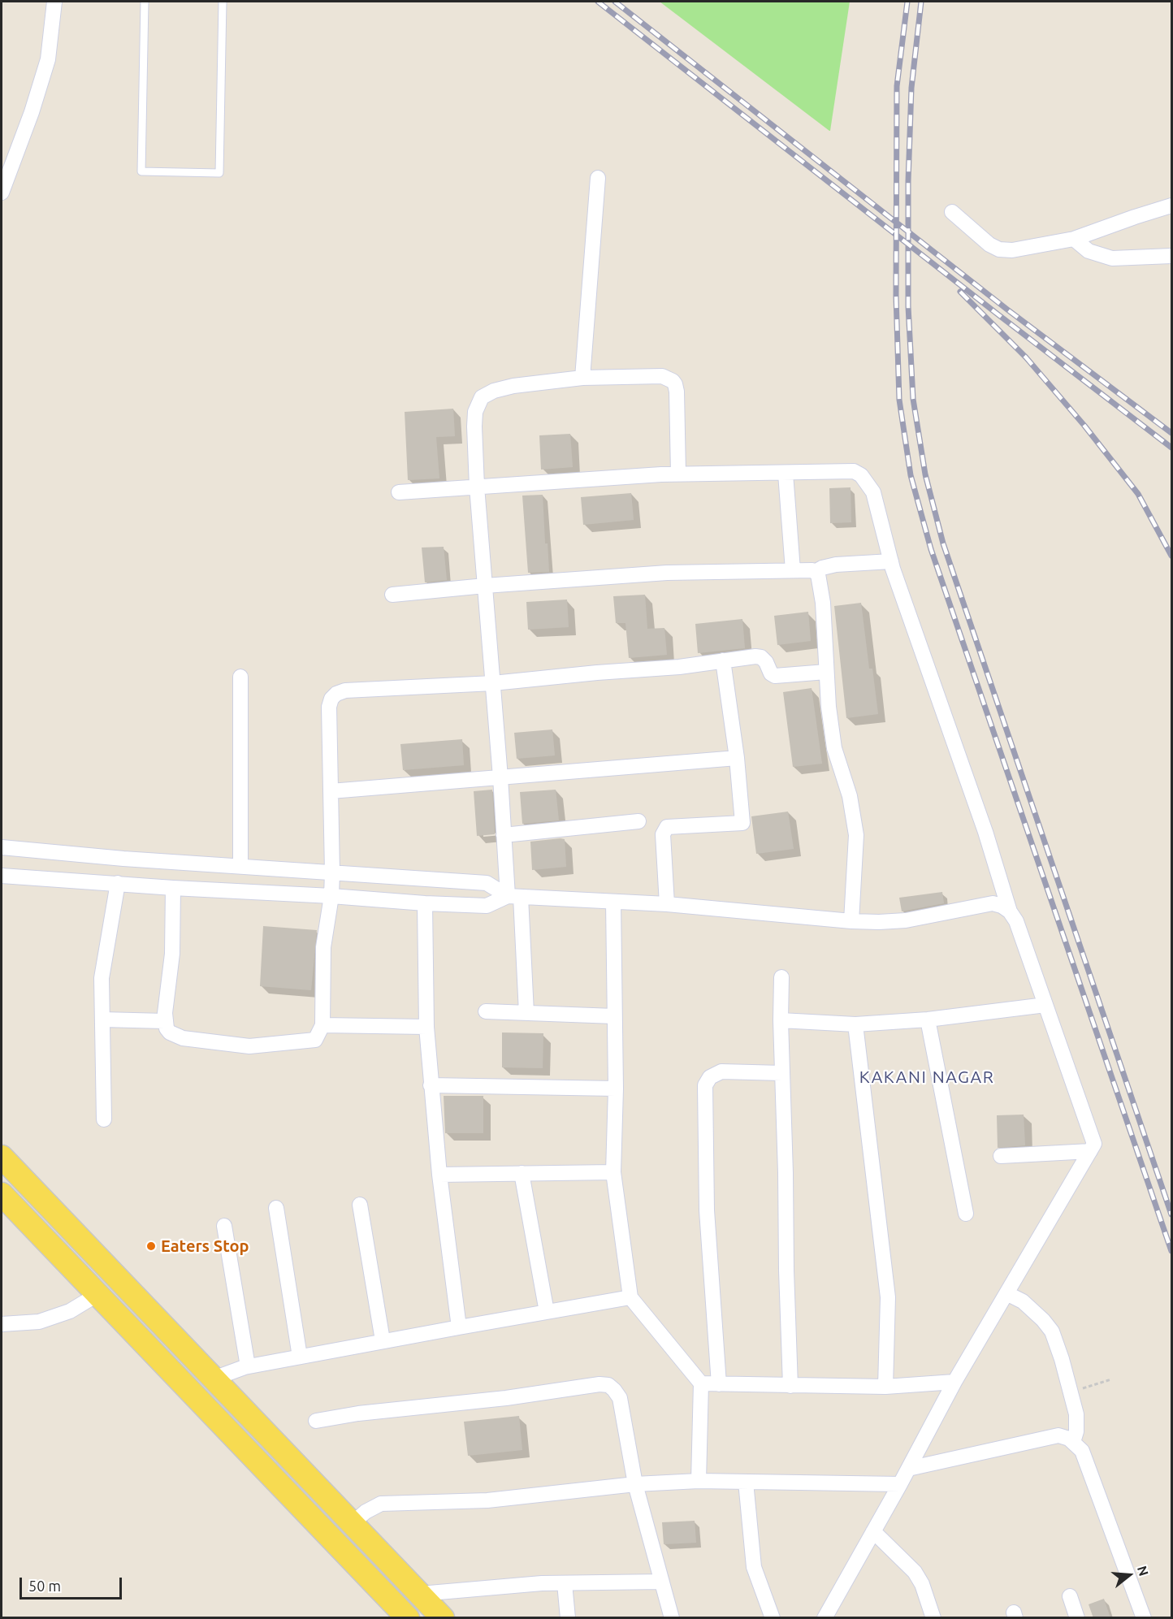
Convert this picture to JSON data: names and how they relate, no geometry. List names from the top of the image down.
{
  "districts": ["KAKANI NAGAR"],
  "places": ["Eaters Stop"],
  "scale_bar": "50 m",
  "north": "right"
}
